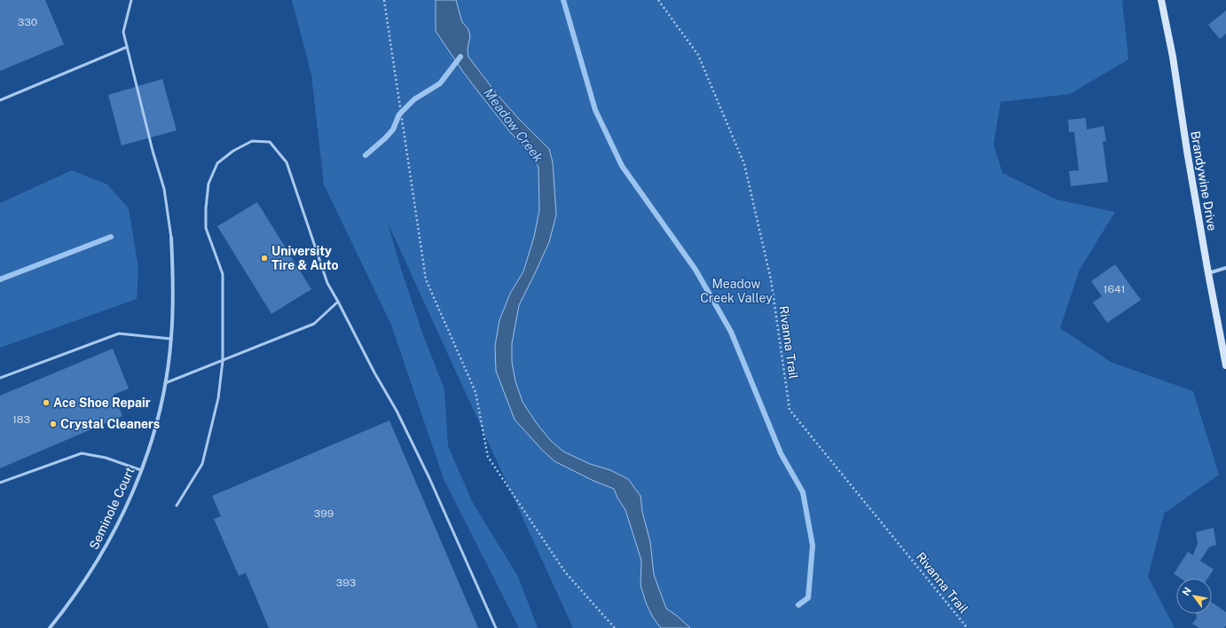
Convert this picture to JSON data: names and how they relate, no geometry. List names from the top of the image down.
{
  "streets": {
    "street": ["Brandywine Drive", "Seminole Court"],
    "path": ["Rivanna Trail"]
  },
  "water": ["Meadow Creek"],
  "parks": ["Meadow Creek Valley"],
  "places": ["University Tire & Auto", "Ace Shoe Repair", "Crystal Cleaners"],
  "house_numbers": [
    "330",
    "1641",
    "183",
    "399",
    "393"
  ],
  "north": "top left"
}
